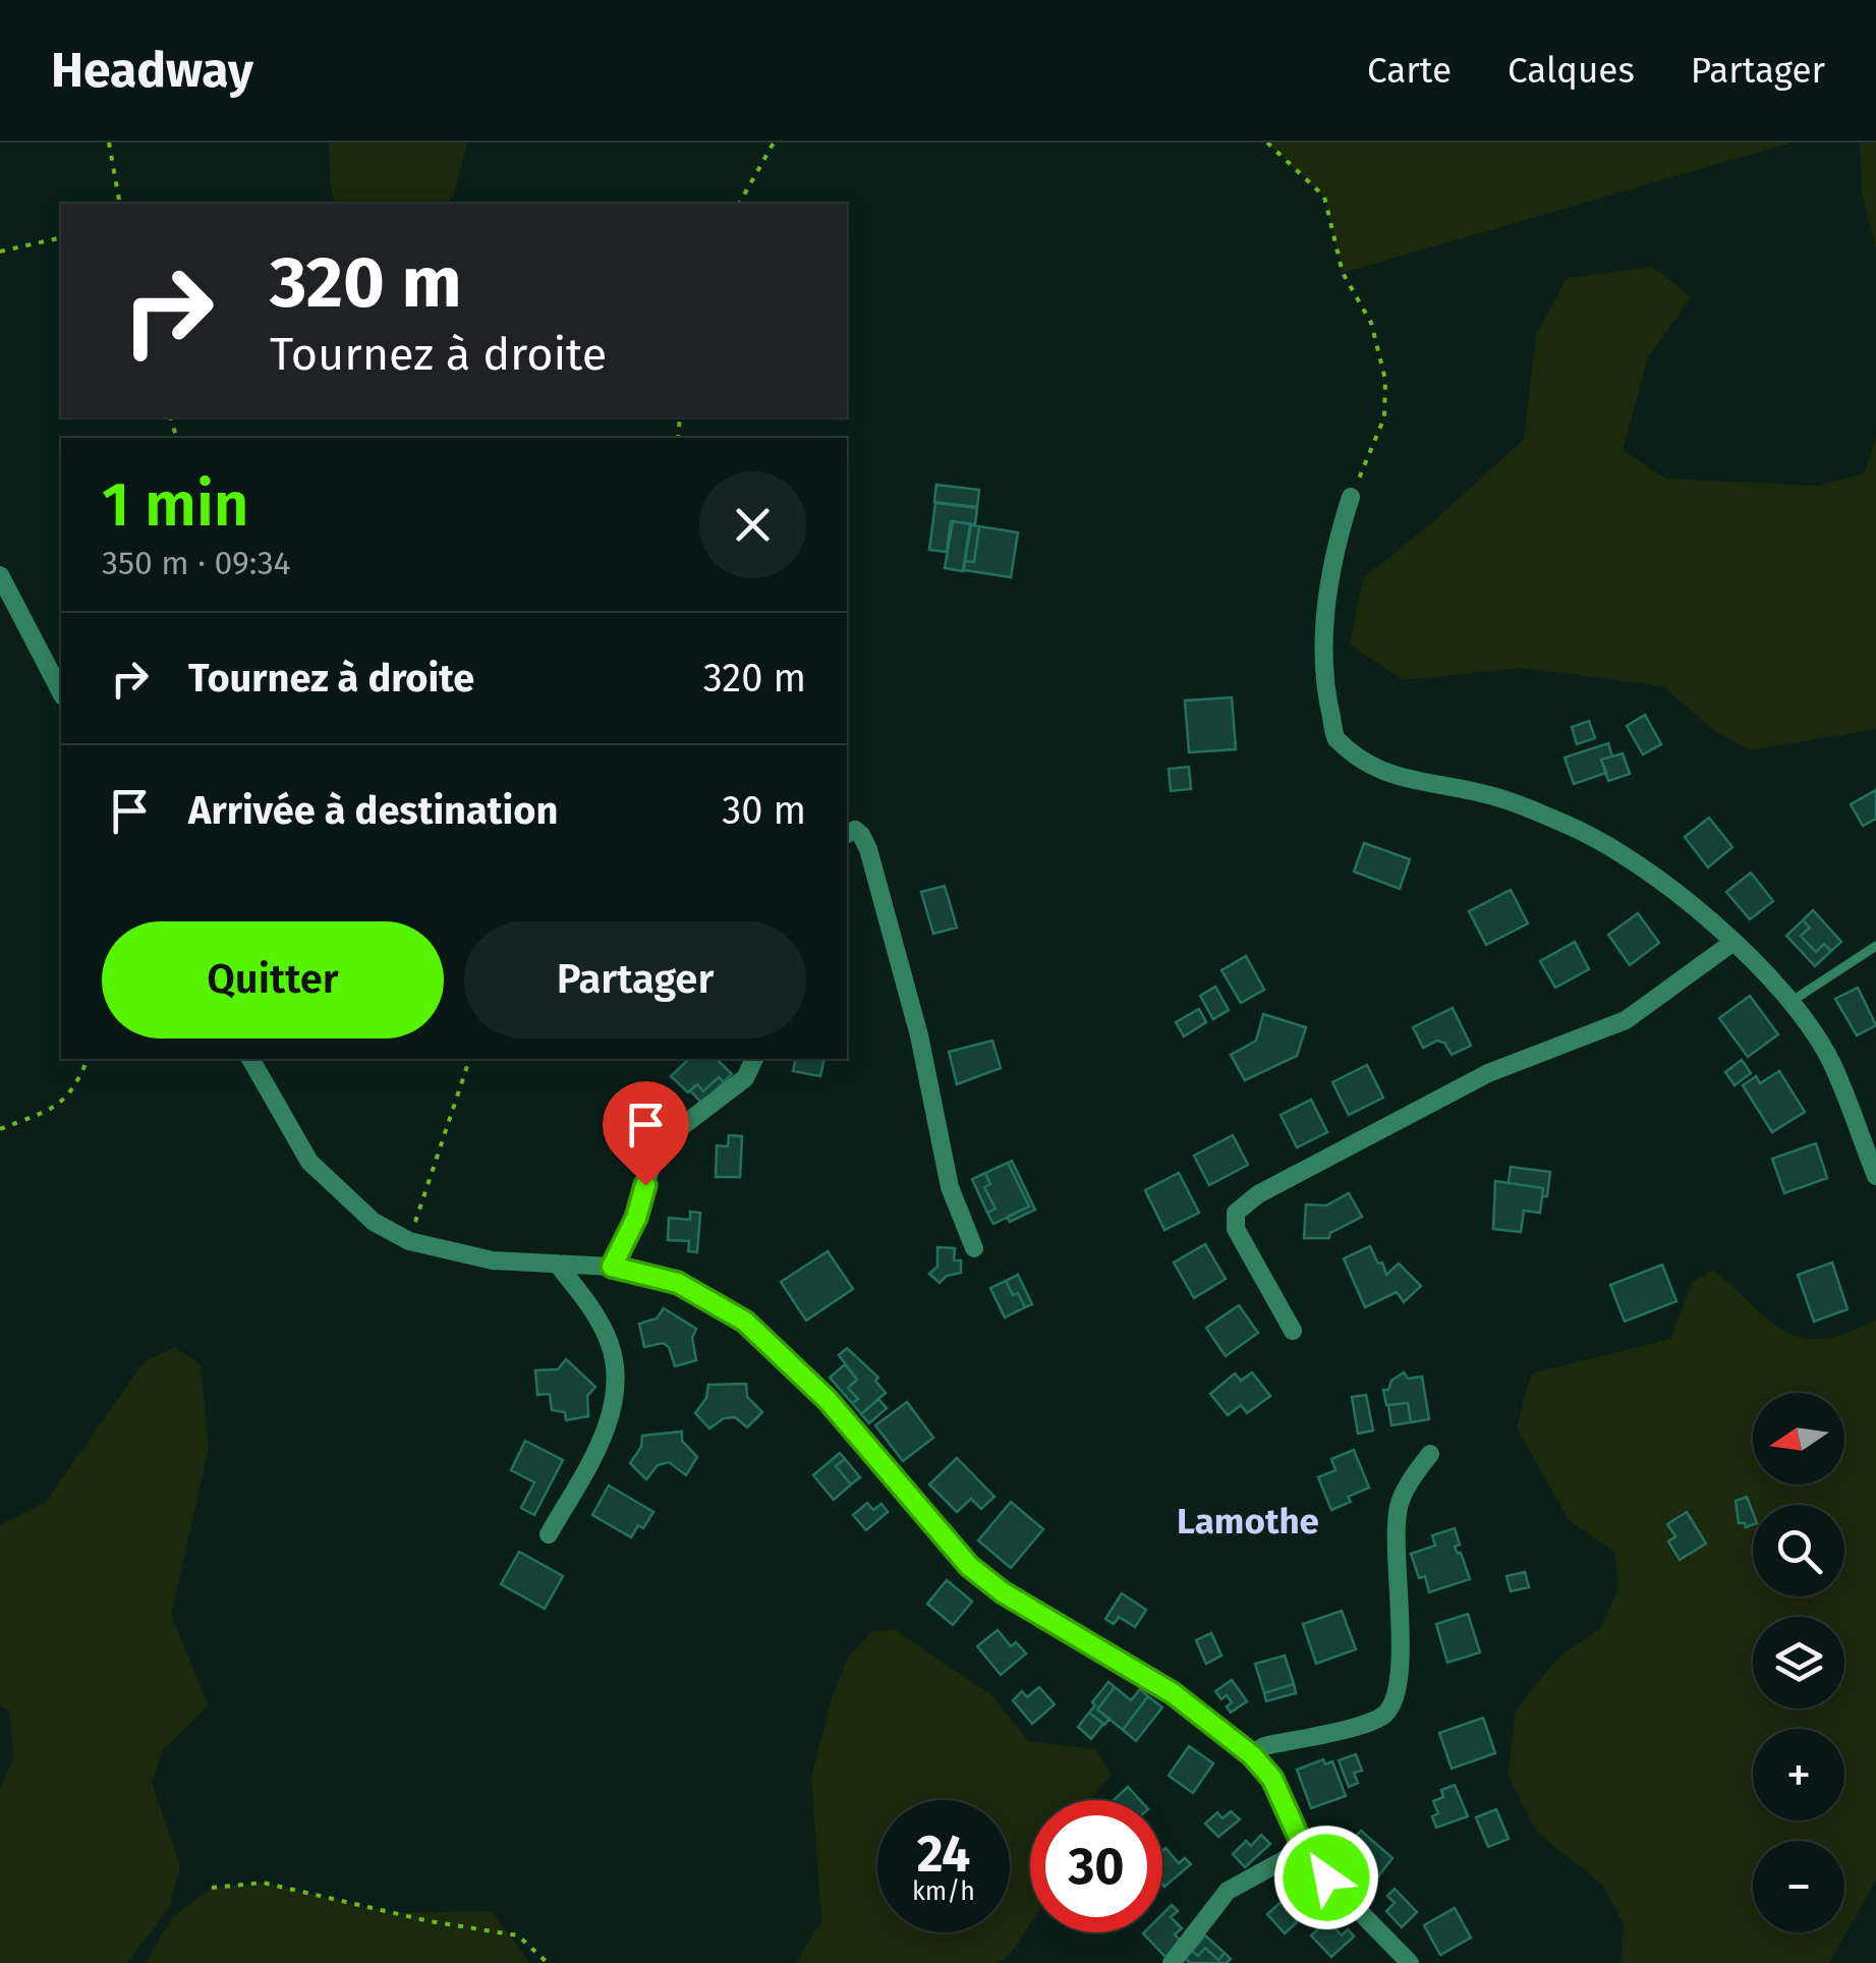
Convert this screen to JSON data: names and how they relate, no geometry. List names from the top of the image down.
{
  "districts": ["Lamothe"],
  "north": "left",
  "page": {
    "header": "Headway",
    "nav": ["Carte", "Calques", "Partager"],
    "turn": ["320 m", "Tournez à droite"],
    "heading": ["1 min", "350 m · 09:34"],
    "list": [
      {
        "name": "Tournez à droite",
        "value": "320 m"
      },
      {
        "name": "Arrivée à destination",
        "value": "30 m"
      }
    ],
    "buttons": ["Quitter", "Partager"],
    "map_buttons": ["+", "−"],
    "speed": "24 km/h",
    "limit": "30"
  }
}
